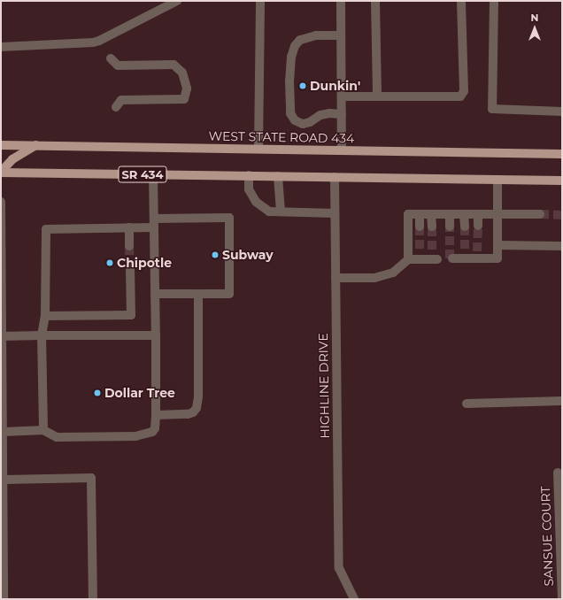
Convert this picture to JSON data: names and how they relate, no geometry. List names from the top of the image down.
{
  "streets": {
    "main road": ["WEST STATE ROAD 434", "SR 434"],
    "street": ["HIGHLINE DRIVE", "SANSUE COURT"]
  },
  "crossings": [
    ["SR 434", "HIGHLINE DRIVE"]
  ],
  "places": [
    "Dunkin'",
    "Subway",
    "Chipotle",
    "Dollar Tree"
  ],
  "north": "top"
}
